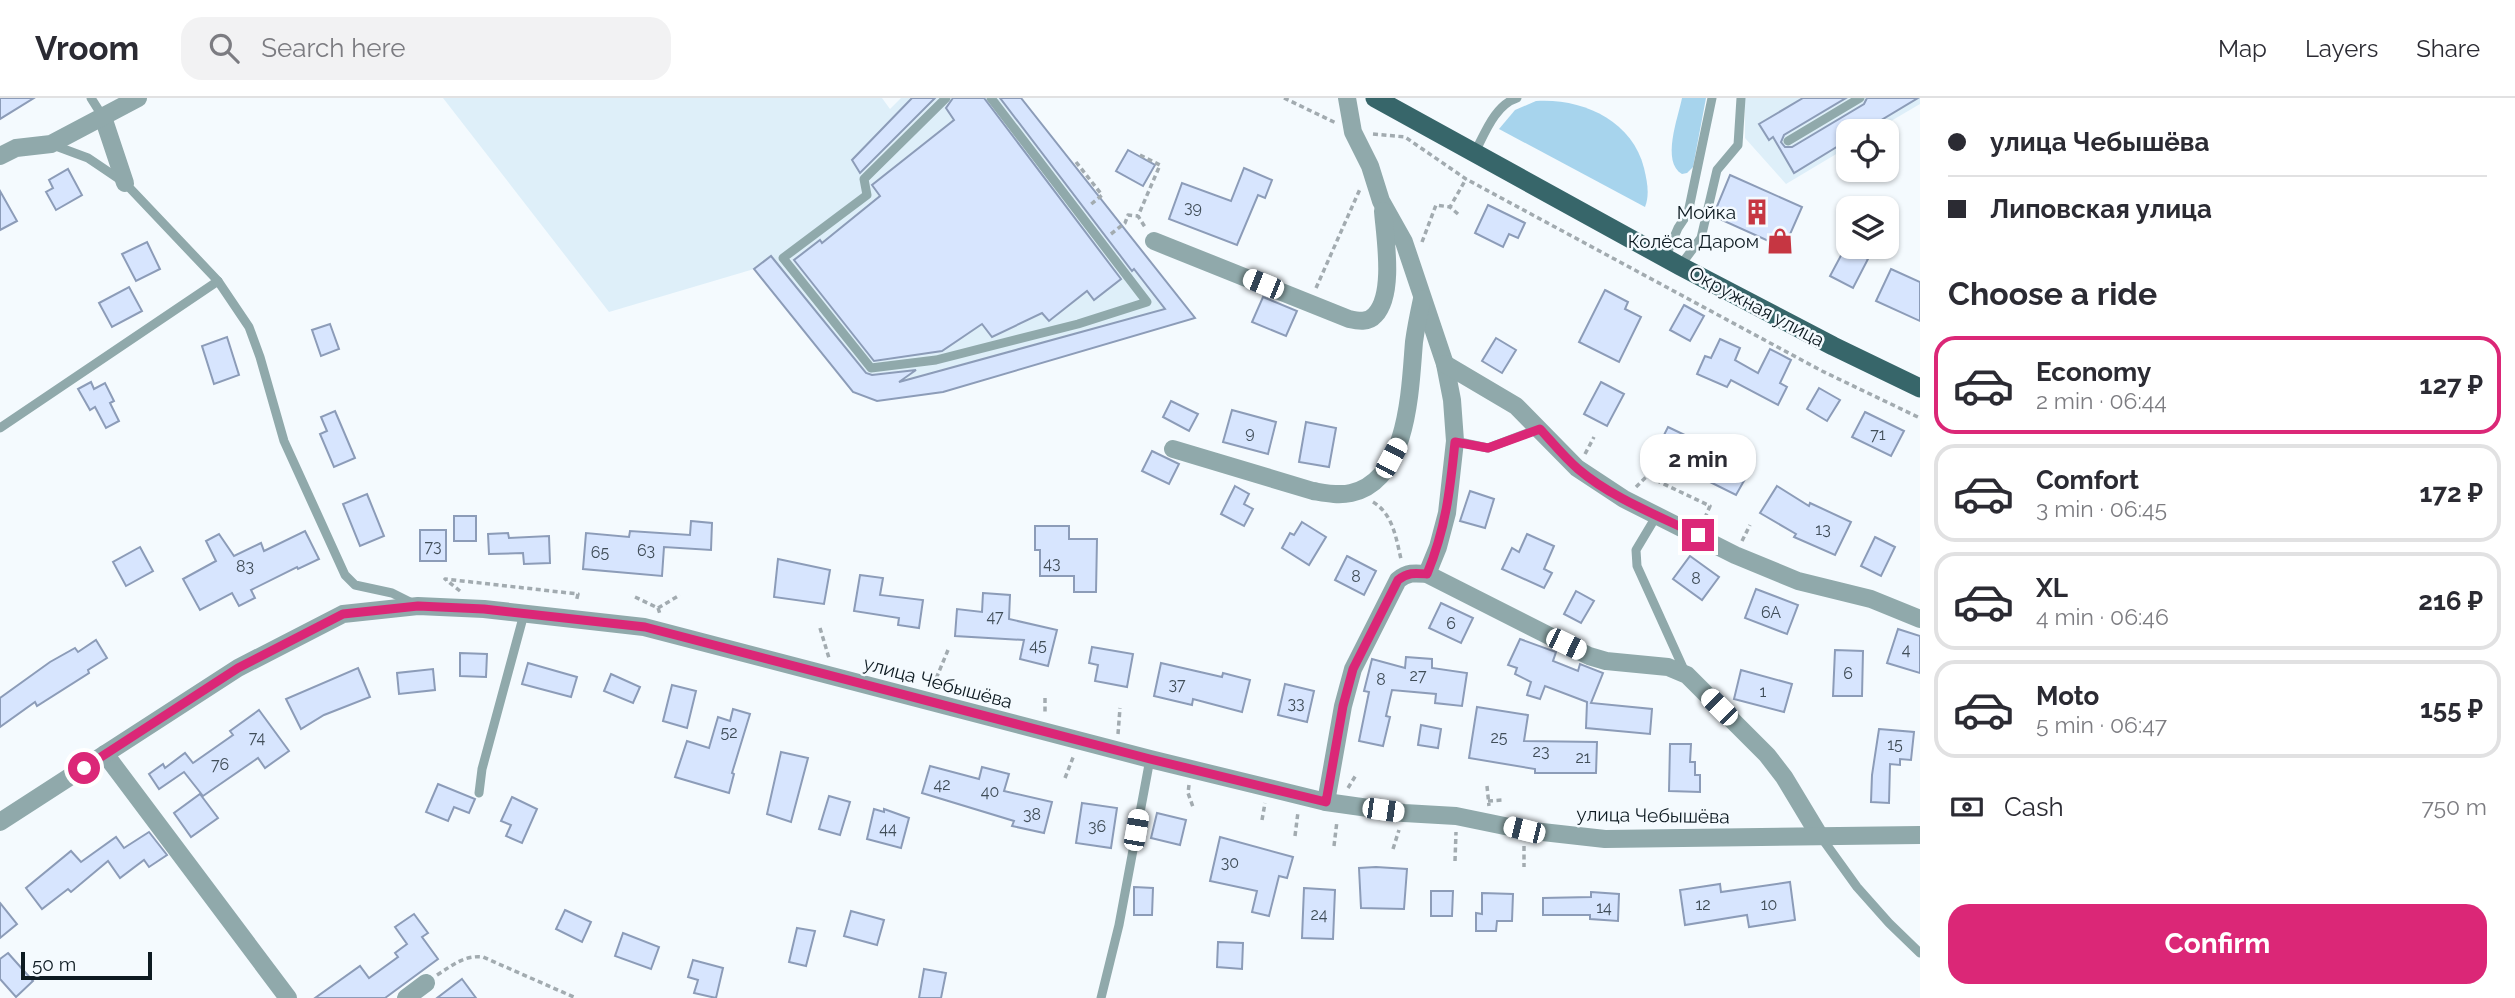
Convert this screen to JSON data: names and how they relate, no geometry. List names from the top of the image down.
{
  "streets": {
    "main road": ["Окружная улица"],
    "street": ["улица Чебышёва"]
  },
  "places": {
    "building": ["Мойка"],
    "shop": ["Колёса Даром"]
  },
  "house_numbers": [
    "39",
    "9",
    "71",
    "13",
    "73",
    "63",
    "65",
    "43",
    "83",
    "8",
    "8",
    "6А",
    "47",
    "6",
    "45",
    "4",
    "6",
    "27",
    "8",
    "37",
    "1",
    "33",
    "52",
    "74",
    "25",
    "15",
    "23",
    "21",
    "76",
    "42",
    "40",
    "38",
    "36",
    "44",
    "30",
    "12",
    "10",
    "14",
    "24"
  ],
  "scale_bar": "50 m",
  "page": {
    "header": "Vroom",
    "search": "Search here",
    "nav": ["Map", "Layers", "Share"],
    "banner": ["улица Чебышёва", "Липовская улица"],
    "heading": "Choose a ride",
    "list": [
      {
        "name": "Economy",
        "note": "2 min · 06:44",
        "value": "127 ₽"
      },
      {
        "name": "Comfort",
        "note": "3 min · 06:45",
        "value": "172 ₽"
      },
      {
        "name": "XL",
        "note": "4 min · 06:46",
        "value": "216 ₽"
      },
      {
        "name": "Moto",
        "note": "5 min · 06:47",
        "value": "155 ₽"
      }
    ],
    "bubble": "2 min",
    "pay": ["Cash", "750 m"],
    "buttons": "Confirm",
    "scale": "50 m"
  }
}
